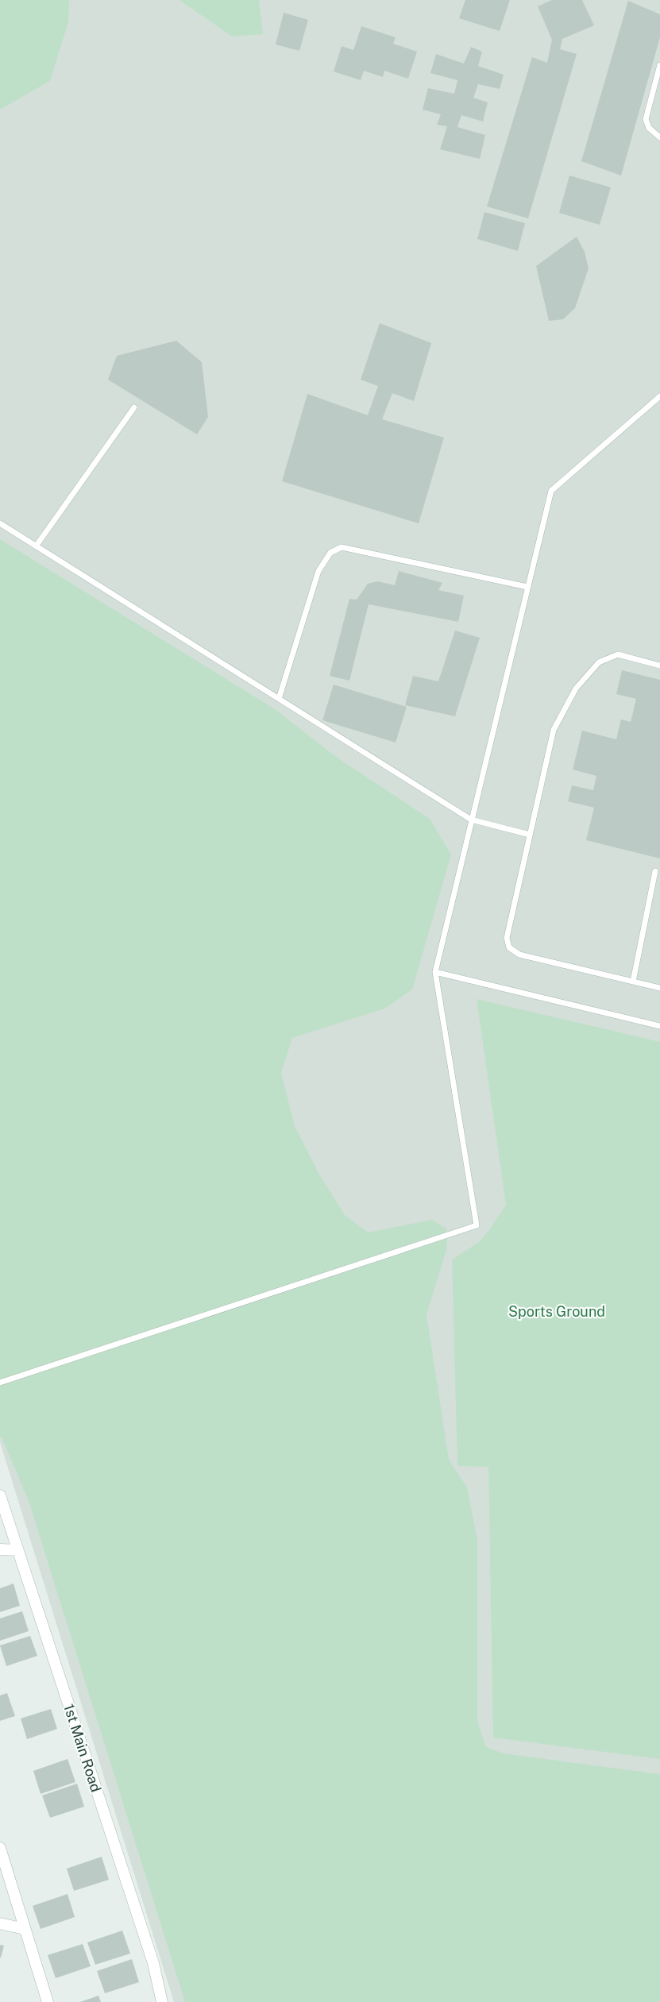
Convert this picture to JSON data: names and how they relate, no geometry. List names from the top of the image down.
{
  "streets": {
    "street": ["1st Main Road"]
  },
  "parks": ["Sports Ground"]
}
